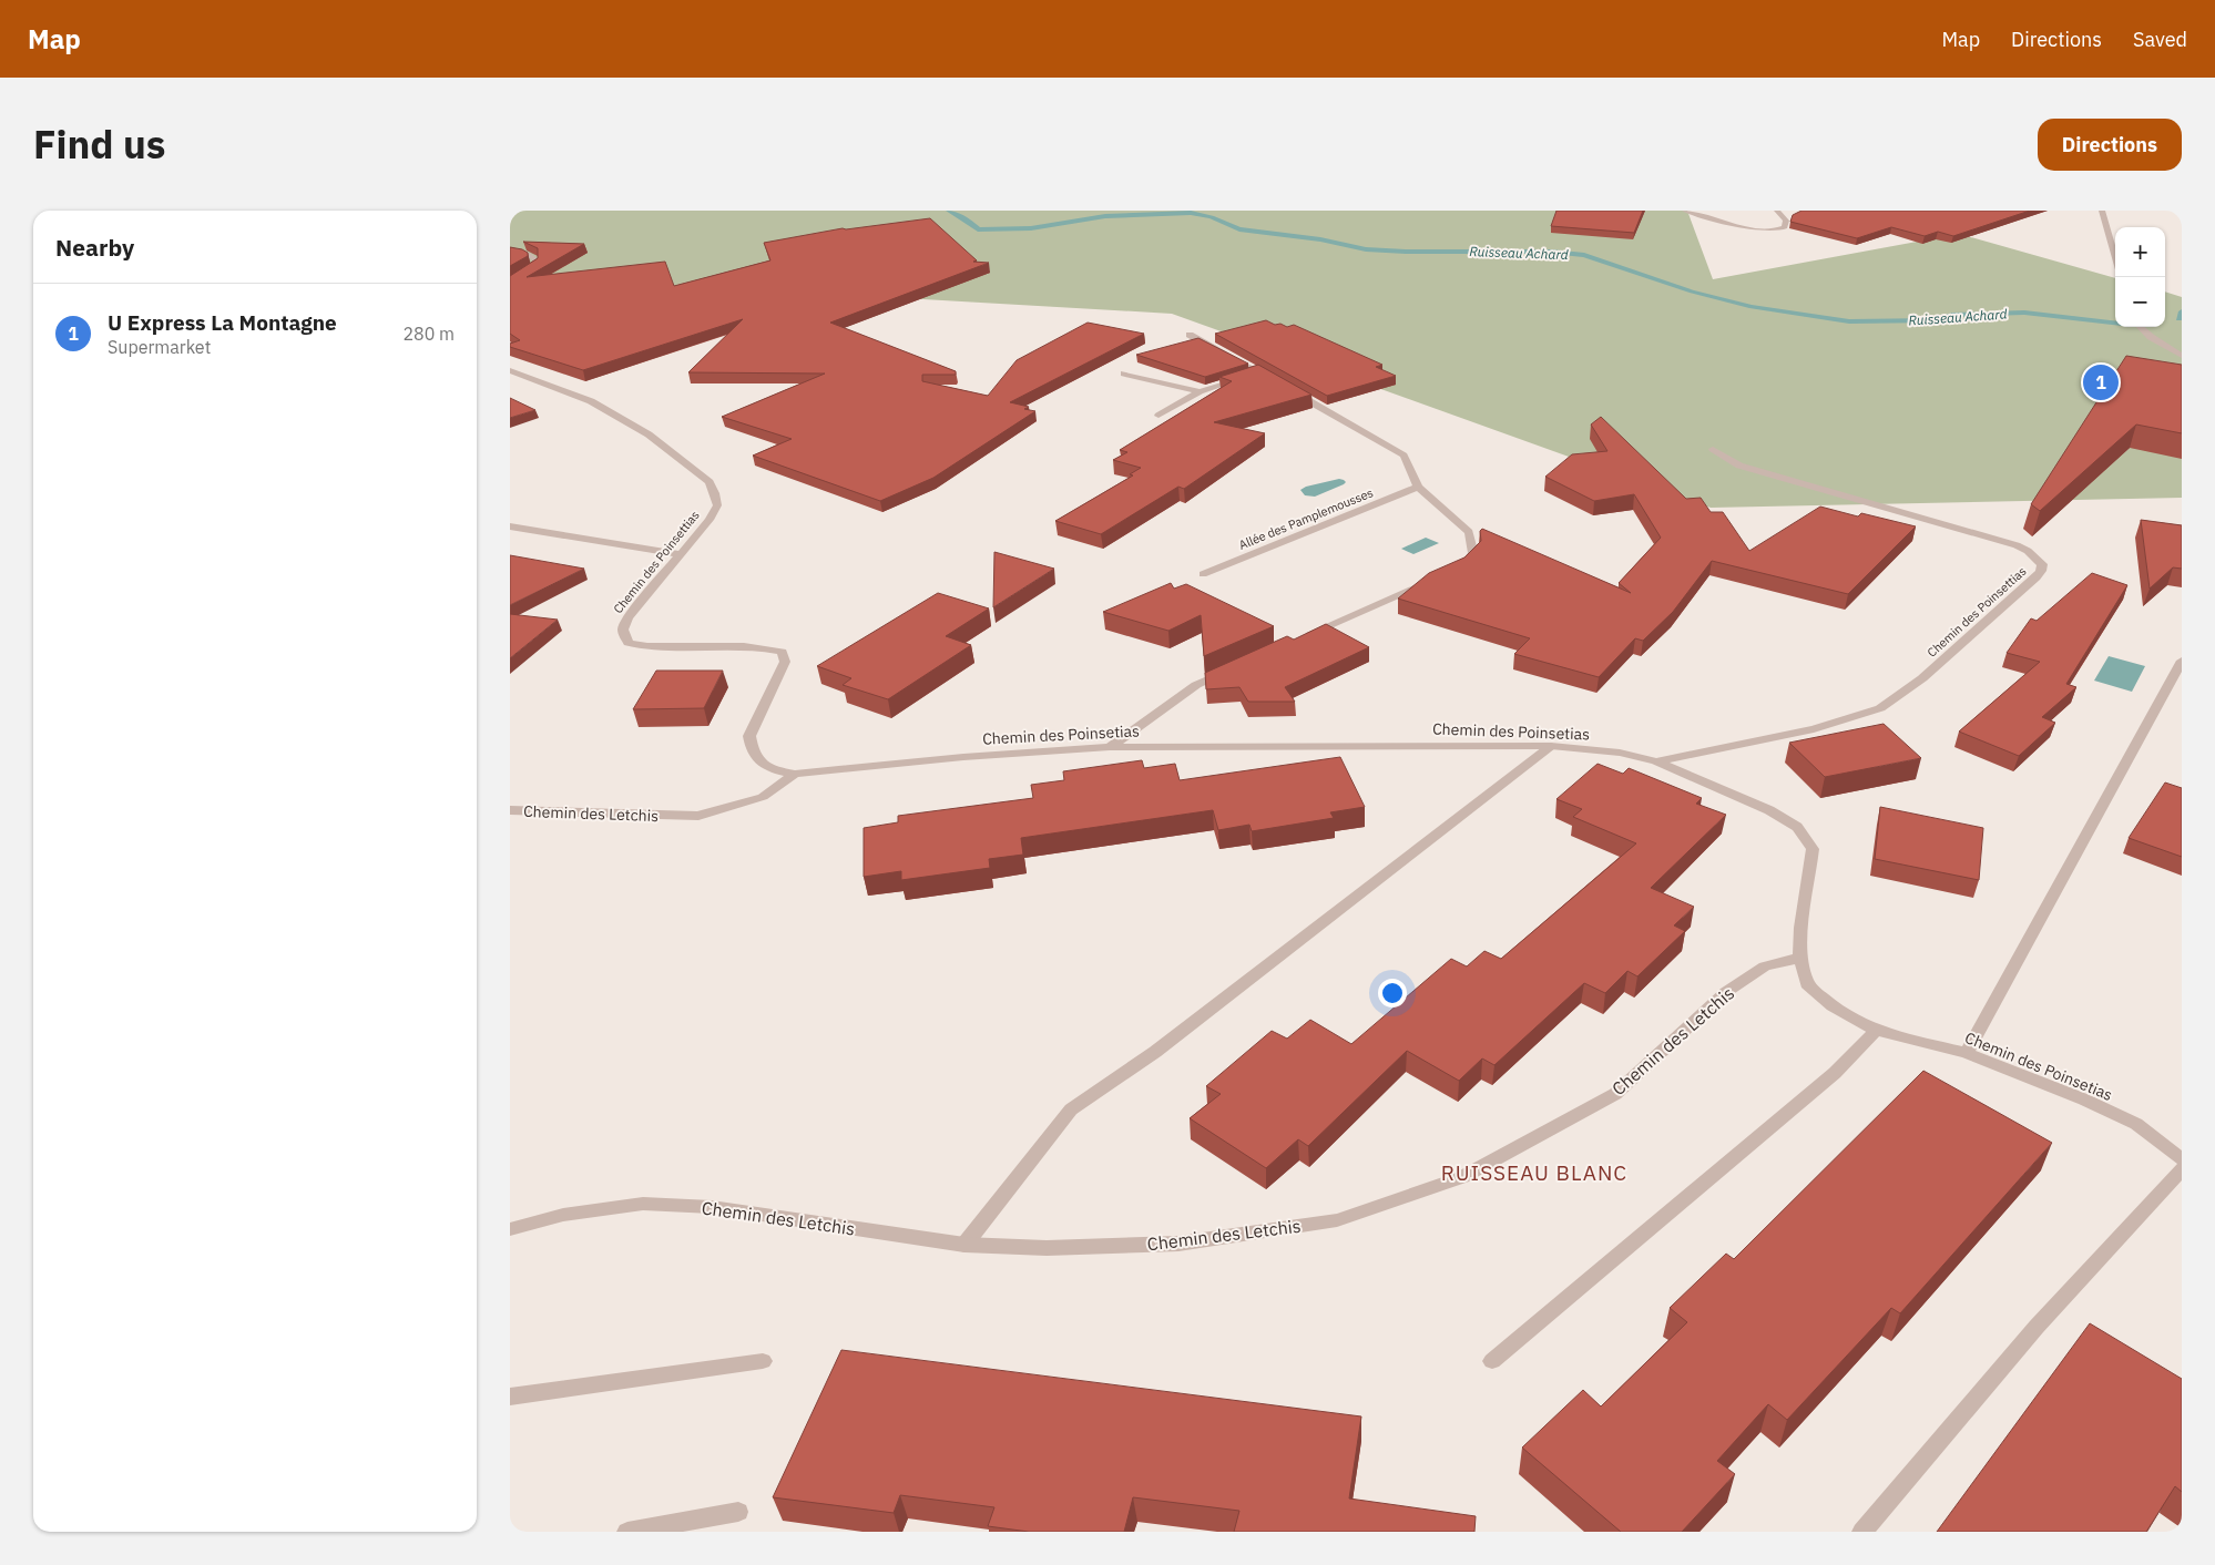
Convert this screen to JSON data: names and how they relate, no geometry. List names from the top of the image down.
{
  "streets": {
    "street": [
      "Allée des Pamplemousses",
      "Chemin des Poinsettias",
      "Chemin des Poinsetias",
      "Chemin des Letchis"
    ]
  },
  "crossings": [
    ["Chemin des Poinsettias", "Chemin des Poinsetias"],
    ["Chemin des Poinsettias", "Chemin des Letchis"],
    ["Chemin des Poinsetias", "Chemin des Letchis"]
  ],
  "districts": ["RUISSEAU BLANC"],
  "water": ["Ruisseau Achard"],
  "page": {
    "header": "Map",
    "nav": ["Map", "Directions", "Saved"],
    "title": "Find us",
    "buttons": "Directions",
    "heading": "Nearby",
    "map_buttons": ["+", "−"],
    "list": [
      {
        "mark": "1",
        "name": "U Express La Montagne",
        "note": "Supermarket",
        "value": "280 m"
      }
    ],
    "pins": "1"
  }
}
